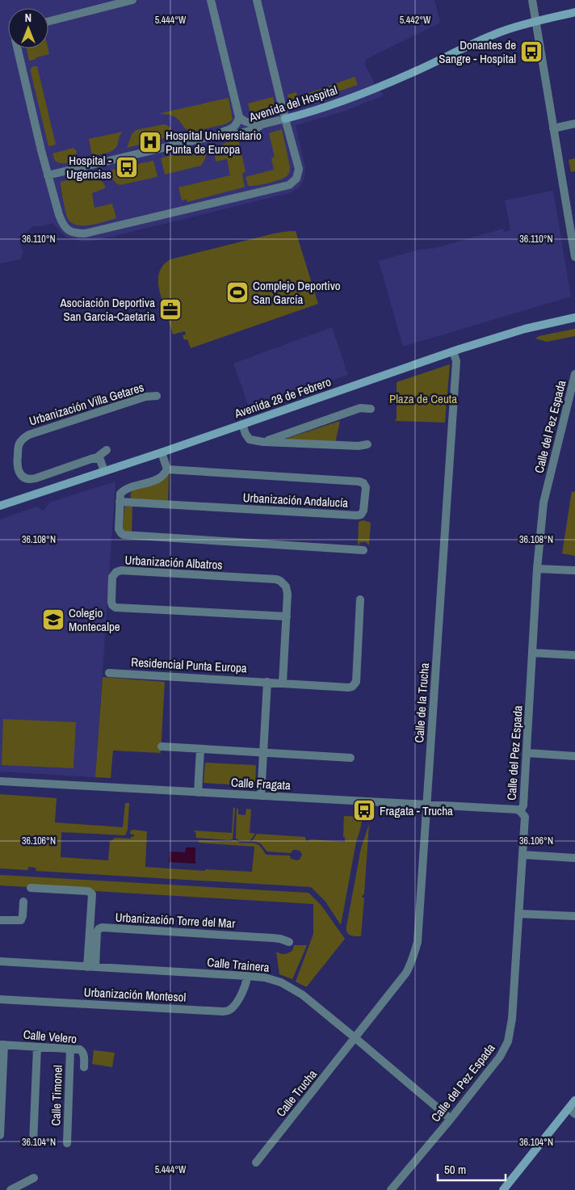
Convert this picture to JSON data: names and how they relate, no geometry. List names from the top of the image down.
{
  "streets": {
    "street": [
      "Avenida del Hospital",
      "Avenida 28 de Febrero",
      "Urbanización Villa Getares",
      "Calle del Pez Espada",
      "Urbanización Andalucía",
      "Urbanización Albatros",
      "Residencial Punta Europa",
      "Calle de la Trucha",
      "Calle Fragata",
      "Urbanización Torre del Mar",
      "Calle Trainera",
      "Urbanización Montesol",
      "Calle Velero",
      "Calle Trucha",
      "Calle Timonel"
    ]
  },
  "crossings": [
    ["Avenida 28 de Febrero", "Calle de la Trucha"],
    ["Calle del Pez Espada", "Calle Fragata"],
    ["Calle del Pez Espada", "Calle Trainera"],
    ["Urbanización Albatros", "Residencial Punta Europa"],
    ["Calle de la Trucha", "Calle Fragata"],
    ["Calle de la Trucha", "Calle Trainera"],
    ["Calle de la Trucha", "Calle Trucha"],
    ["Urbanización Torre del Mar", "Calle Trainera"],
    ["Calle Trainera", "Urbanización Montesol"],
    ["Calle Trainera", "Calle Trucha"],
    ["Calle Velero", "Calle Timonel"]
  ],
  "parks": ["Plaza de Ceuta"],
  "places": {
    "bus stop": ["Donantes de Sangre - Hospital", "Hospital - Urgencias", "Fragata - Trucha"],
    "hospital": ["Hospital Universitario Punta de Europa"],
    "sports": ["Complejo Deportivo San García"],
    "office": ["Asociación Deportiva San García-Caetaria"],
    "school or university": ["Colegio Montecalpe"]
  },
  "scale_bar": "50 m",
  "north": "top",
  "coordinates": [
    "5.444°W",
    "5.442°W",
    "36.110°N",
    "36.108°N",
    "36.106°N",
    "36.104°N"
  ]
}
